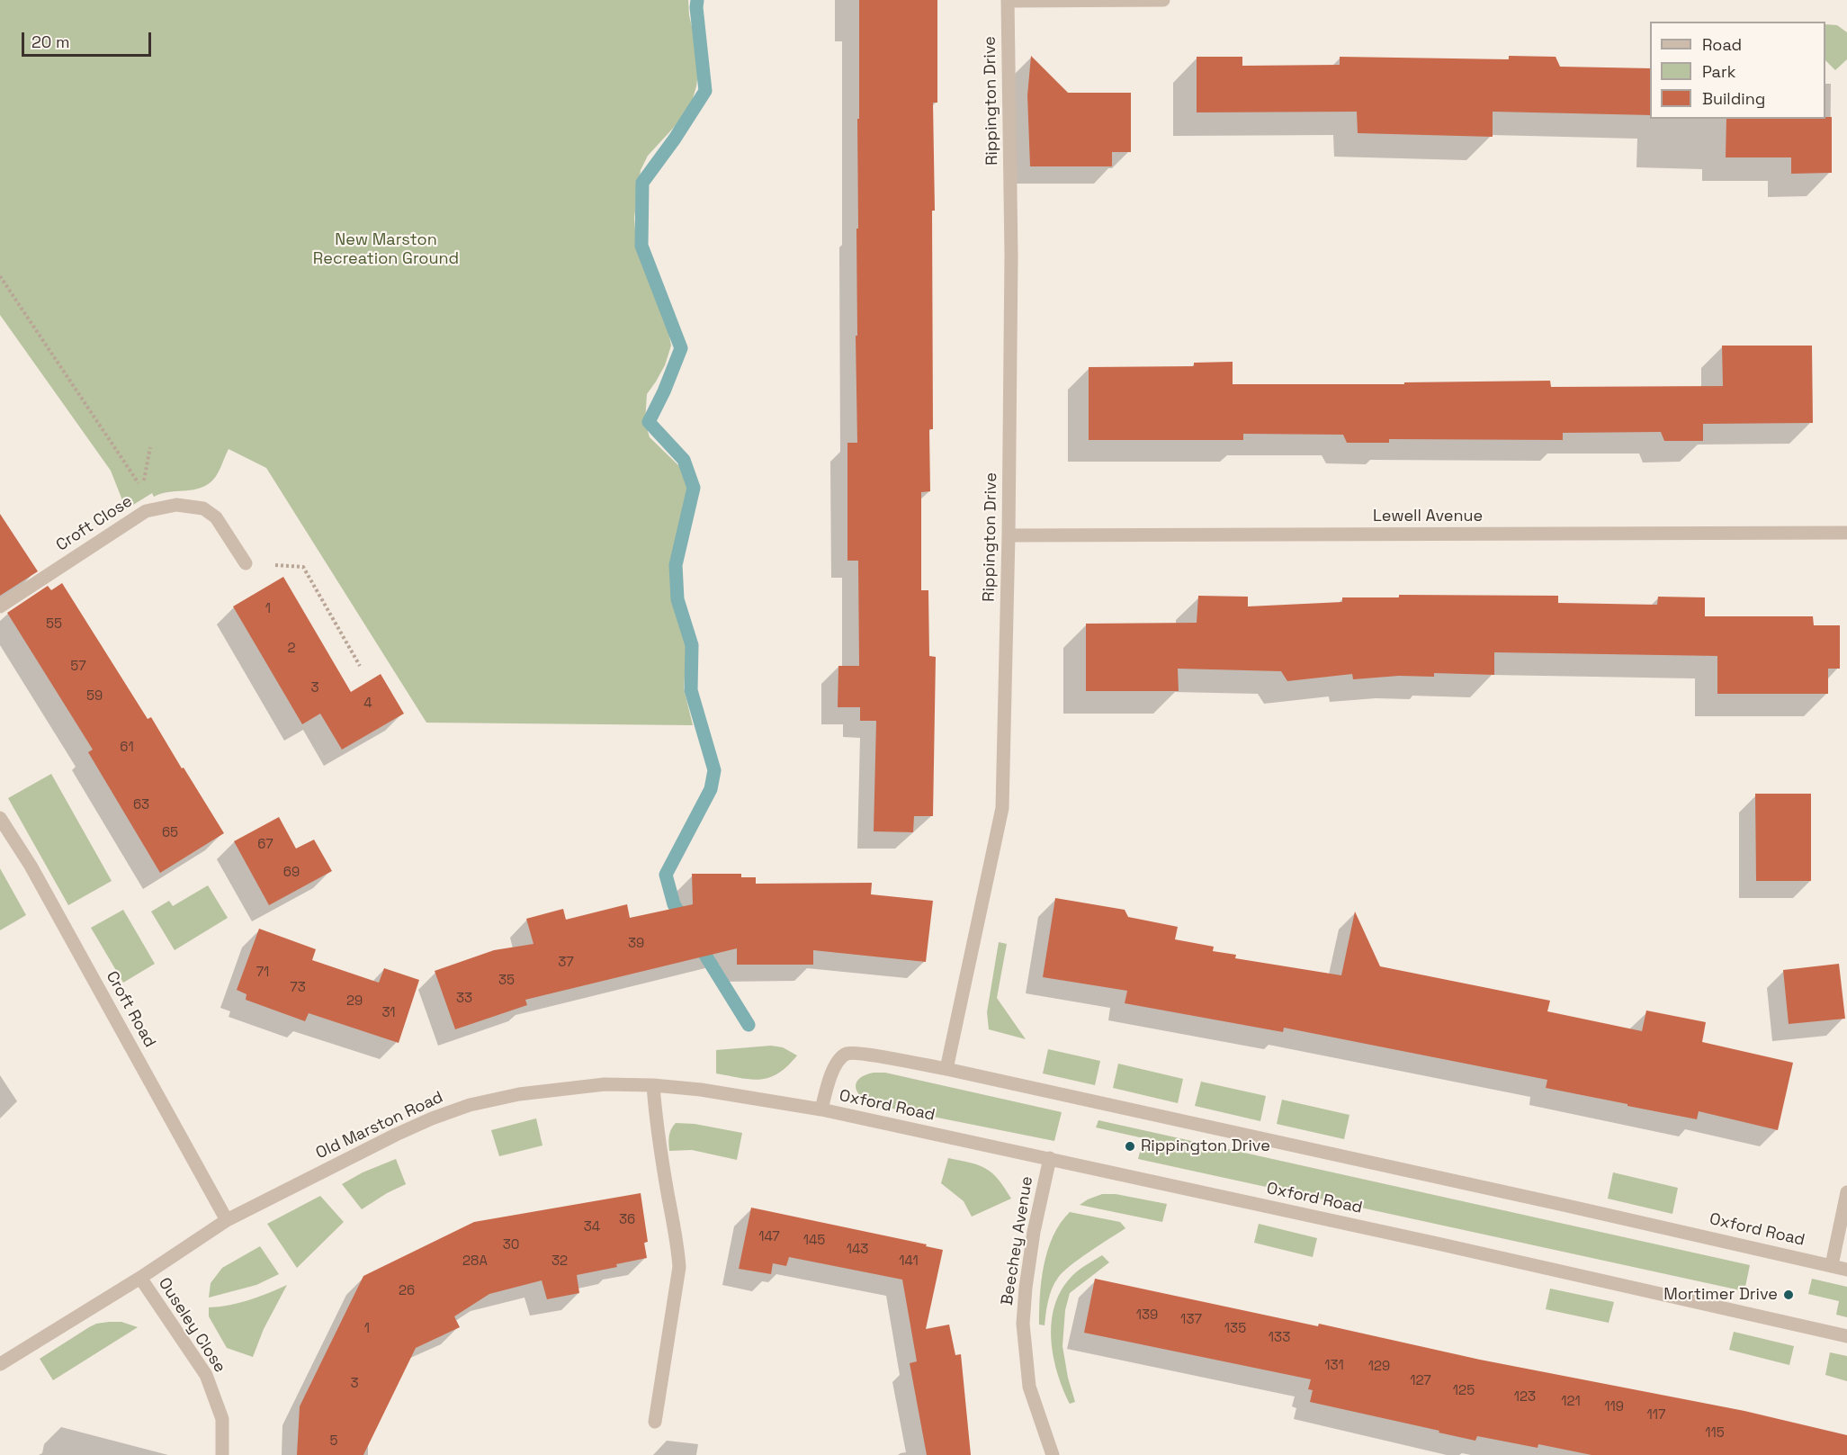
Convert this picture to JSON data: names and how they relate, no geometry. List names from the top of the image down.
{
  "streets": {
    "street": [
      "Rippington Drive",
      "Lewell Avenue",
      "Croft Close",
      "Croft Road",
      "Oxford Road",
      "Old Marston Road",
      "Beechey Avenue",
      "Ouseley Close"
    ]
  },
  "crossings": [
    ["Rippington Drive", "Lewell Avenue"],
    ["Rippington Drive", "Oxford Road"],
    ["Croft Road", "Old Marston Road"],
    ["Oxford Road", "Old Marston Road"],
    ["Oxford Road", "Beechey Avenue"],
    ["Old Marston Road", "Ouseley Close"]
  ],
  "parks": ["New Marston Recreation Ground"],
  "places": ["Rippington Drive", "Mortimer Drive"],
  "house_numbers": [
    "1",
    "55",
    "2",
    "57",
    "3",
    "59",
    "4",
    "61",
    "63",
    "65",
    "67",
    "69",
    "39",
    "37",
    "71",
    "35",
    "73",
    "33",
    "29",
    "31",
    "36",
    "34",
    "147",
    "145",
    "30",
    "143",
    "28A",
    "32",
    "141",
    "26",
    "139",
    "137",
    "1",
    "135",
    "133",
    "131",
    "129",
    "127",
    "3",
    "125",
    "123",
    "121",
    "119",
    "117",
    "115",
    "5"
  ],
  "legend": ["Road", "Park", "Building"],
  "scale_bar": "20 m"
}
